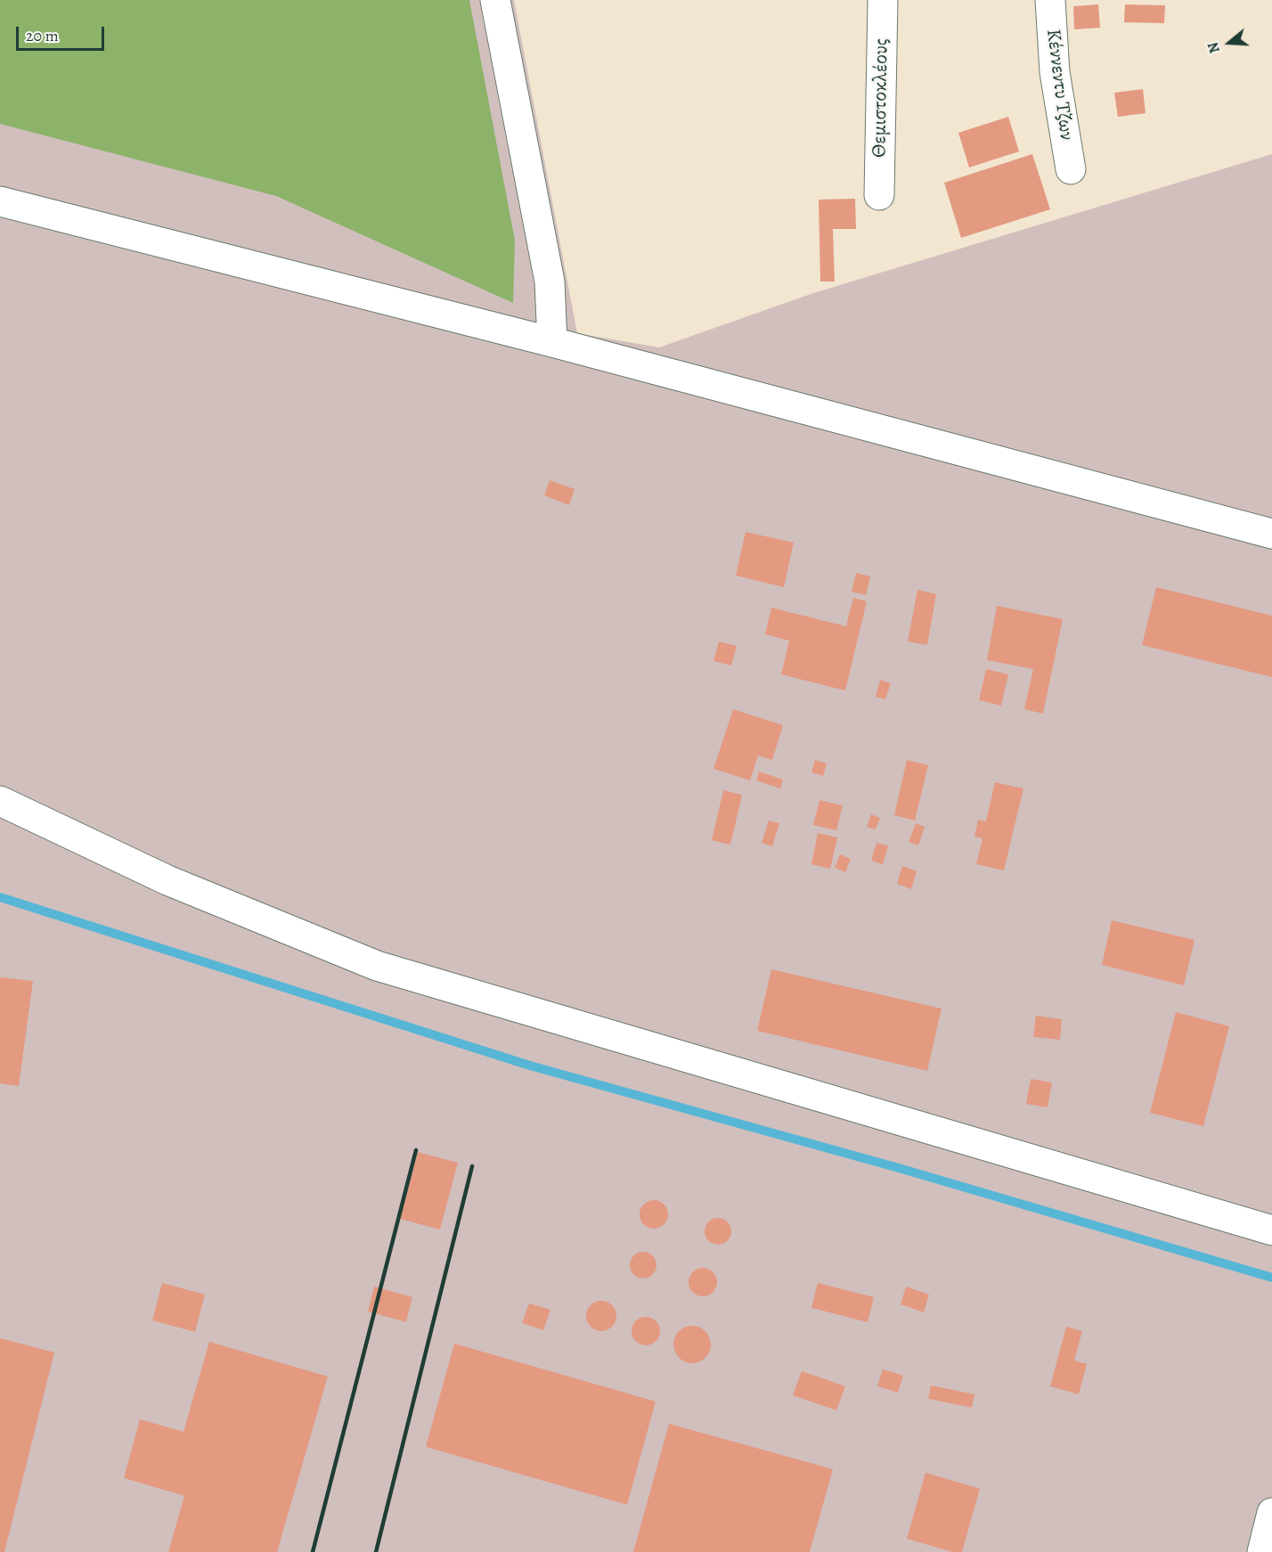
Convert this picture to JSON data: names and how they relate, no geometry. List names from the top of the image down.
{
  "streets": {
    "street": ["Κέννεντυ Τζων", "Θεμιστοκλέους"]
  },
  "scale_bar": "20 m",
  "north": "left"
}
